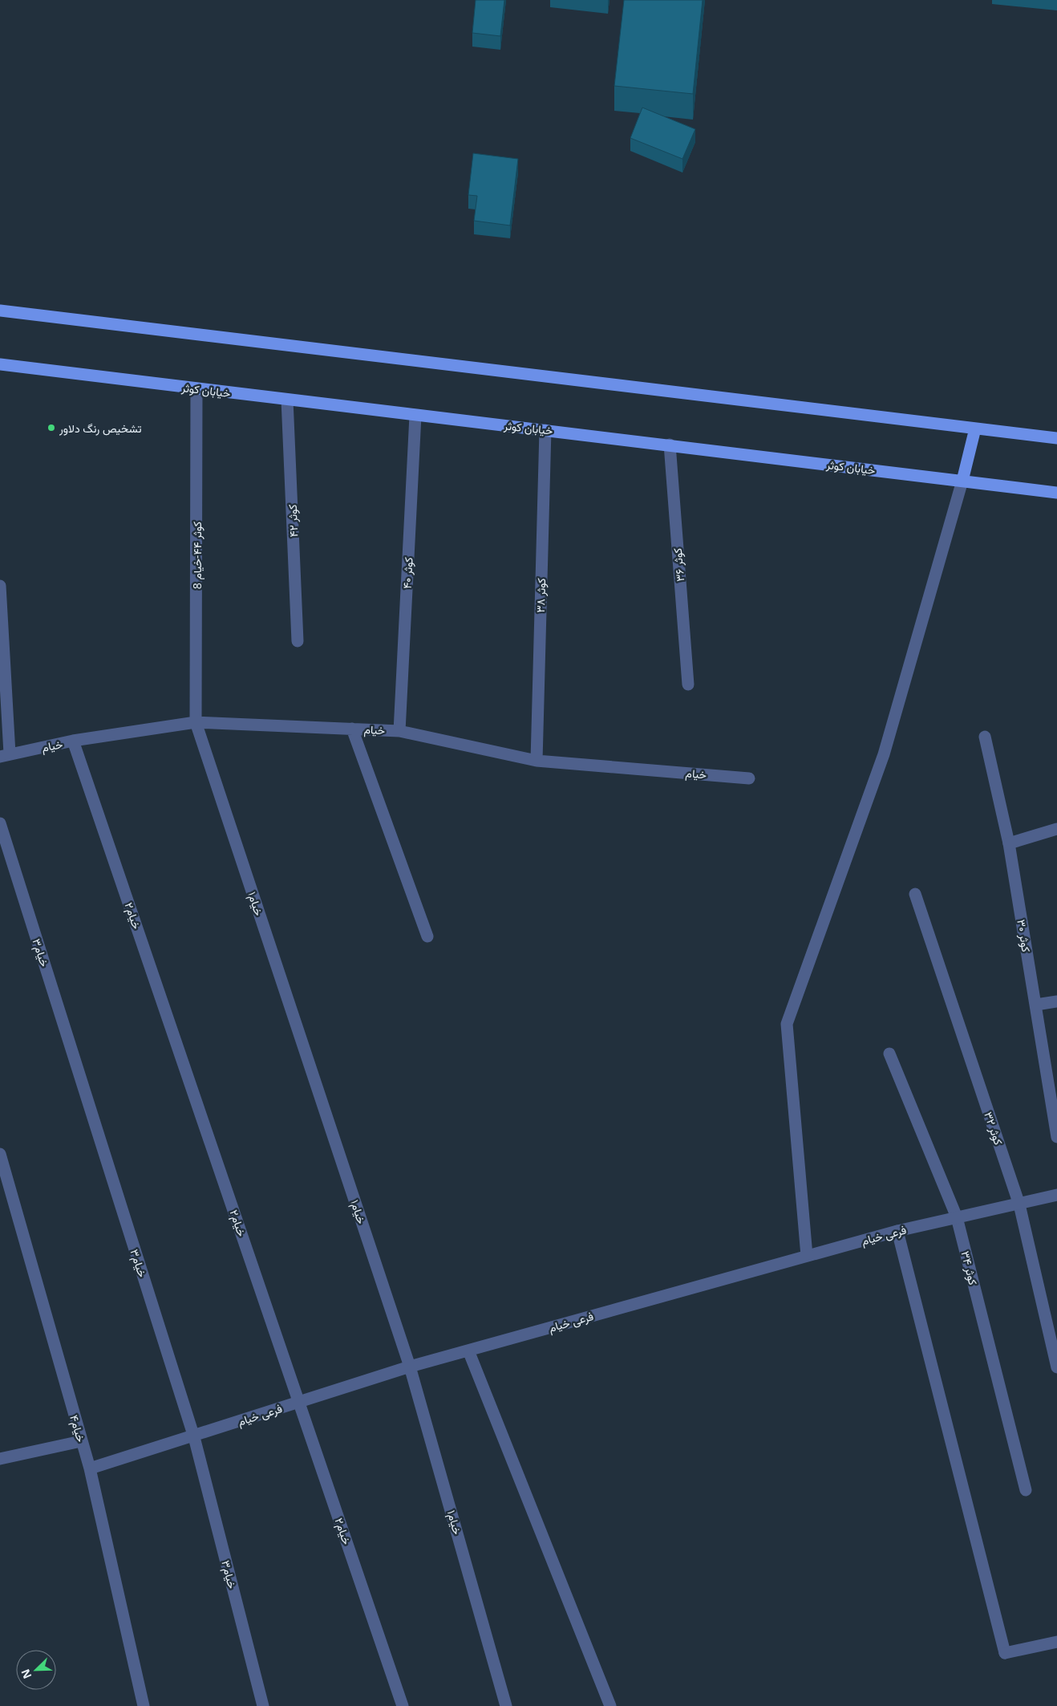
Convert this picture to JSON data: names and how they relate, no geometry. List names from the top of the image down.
{
  "streets": {
    "main road": ["خیابان کوثر"],
    "street": [
      "کوثر ۴۲",
      "کوثر ۴۴-خیام 8",
      "کوثر ۳۶",
      "کوثر ۴۰",
      "کوثر ۳۸",
      "خیام",
      "خیام۱",
      "خیام۲",
      "کوثر ۳۰",
      "خیام۳",
      "کوثر ۳۲",
      "فرعی خیام",
      "کوثر ۳۴",
      "خیام۴"
    ]
  },
  "crossings": [
    ["خیابان کوثر", "کوثر ۴۲"],
    ["خیابان کوثر", "کوثر ۴۴-خیام 8"],
    ["خیابان کوثر", "کوثر ۳۶"],
    ["خیابان کوثر", "کوثر ۴۰"],
    ["خیابان کوثر", "کوثر ۳۸"],
    ["کوثر ۴۴-خیام 8", "خیام"],
    ["کوثر ۴۴-خیام 8", "خیام۱"],
    ["کوثر ۴۰", "خیام"],
    ["کوثر ۳۸", "خیام"],
    ["خیام", "خیام۱"],
    ["خیام", "خیام۲"],
    ["خیام۱", "فرعی خیام"],
    ["خیام۲", "فرعی خیام"],
    ["خیام۳", "فرعی خیام"],
    ["کوثر ۳۲", "فرعی خیام"],
    ["فرعی خیام", "کوثر ۳۴"],
    ["فرعی خیام", "خیام۴"]
  ],
  "places": ["تشخیص رنگ دلاور"],
  "north": "bottom left"
}
